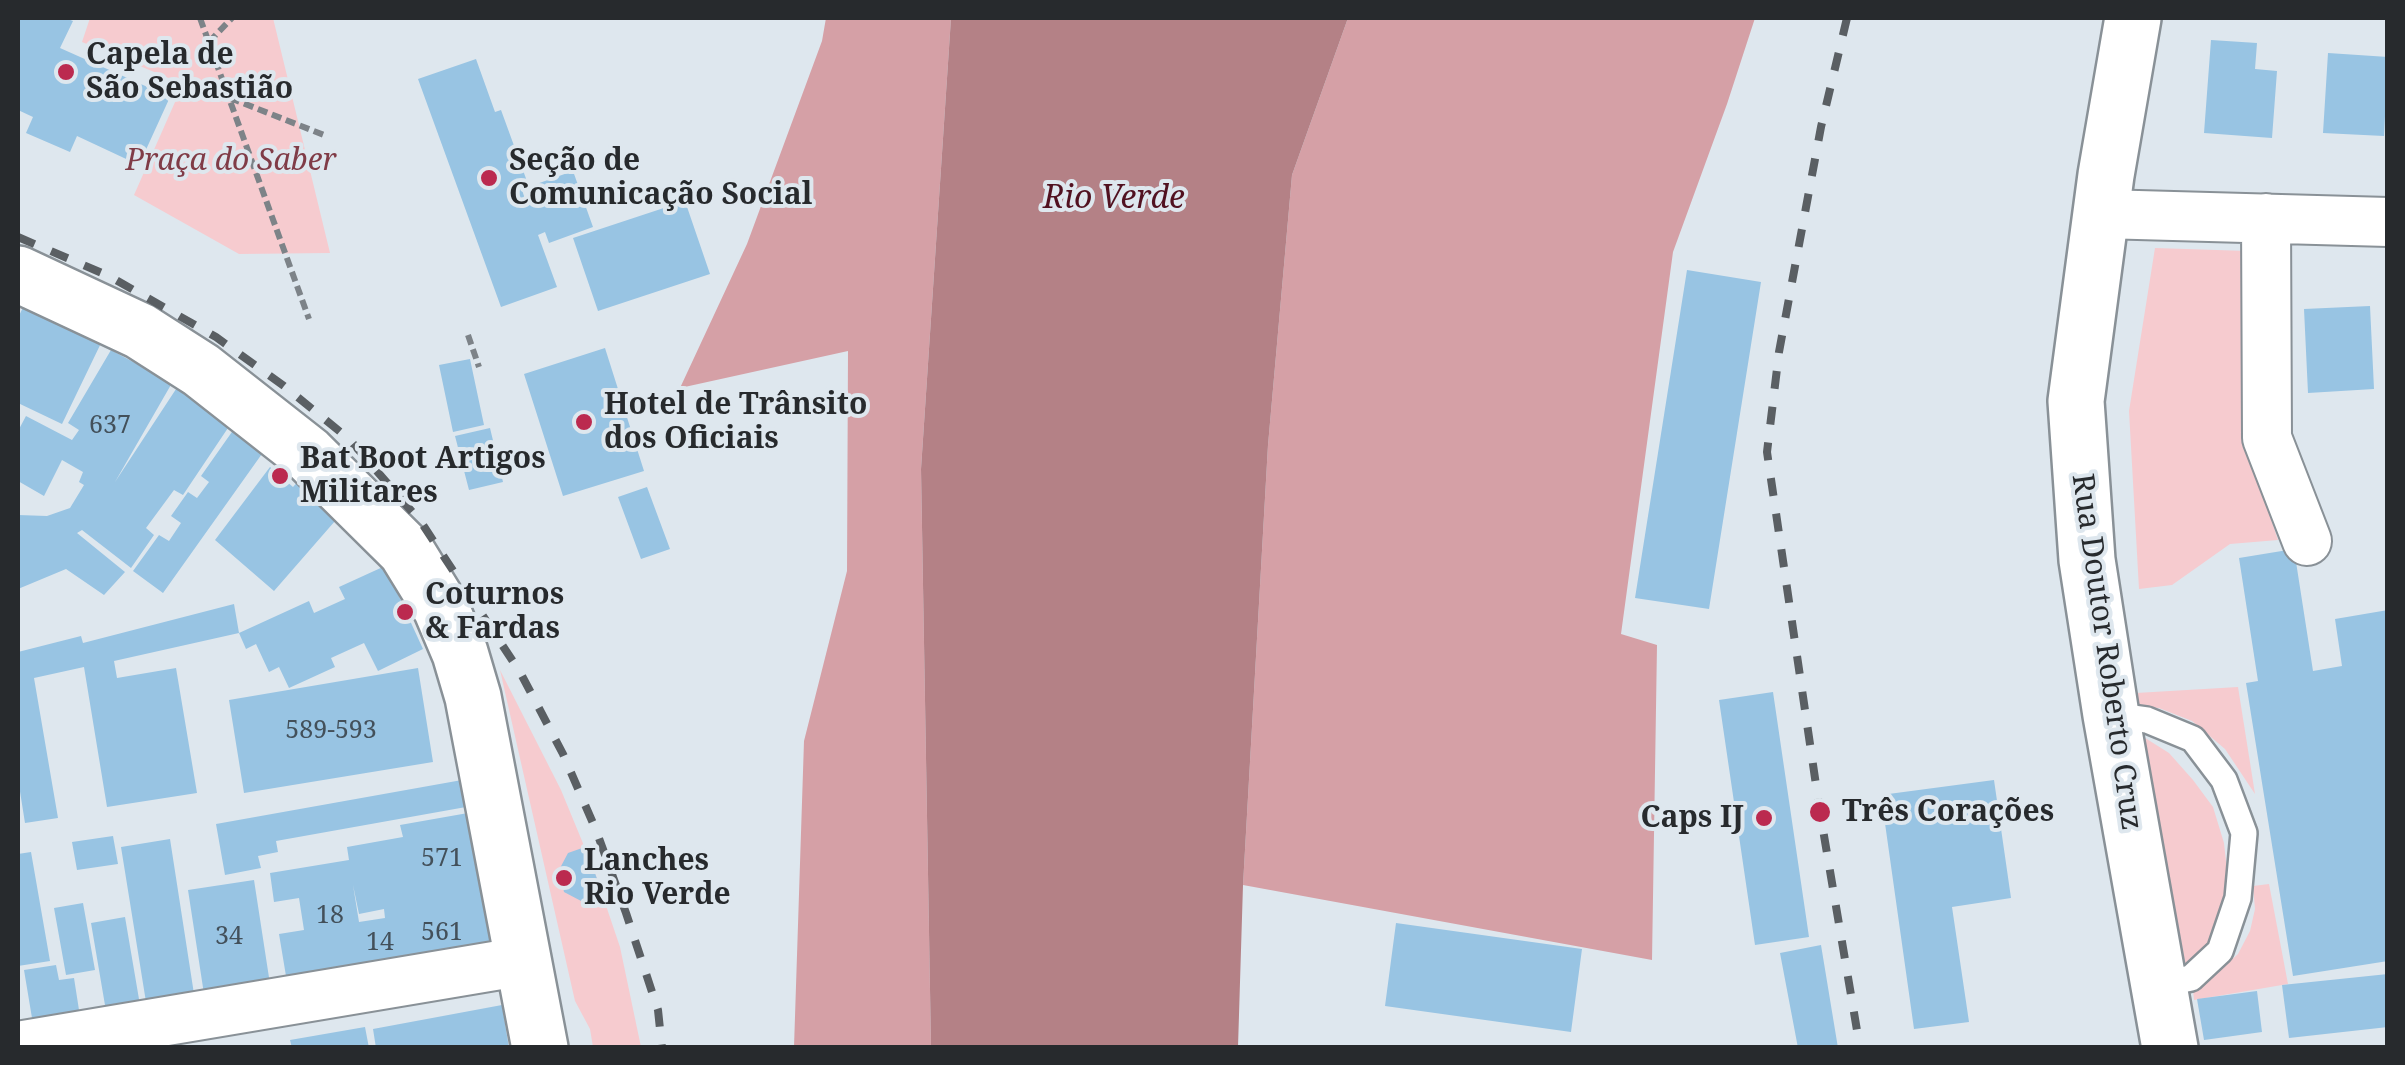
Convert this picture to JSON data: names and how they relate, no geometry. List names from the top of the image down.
{
  "streets": {
    "main road": ["Rua Doutor Roberto Cruz"]
  },
  "water": ["Rio Verde"],
  "parks": ["Praça do Saber"],
  "places": [
    "Capela de São Sebastião",
    "Seção de Comunicação Social",
    "Hotel de Trânsito dos Oficiais",
    "Bat Boot Artigos Militares",
    "Coturnos & Fardas",
    "Três Corações",
    "Caps IJ",
    "Lanches Rio Verde"
  ],
  "house_numbers": [
    "637",
    "589-593",
    "571",
    "18",
    "561",
    "34",
    "14"
  ]
}
